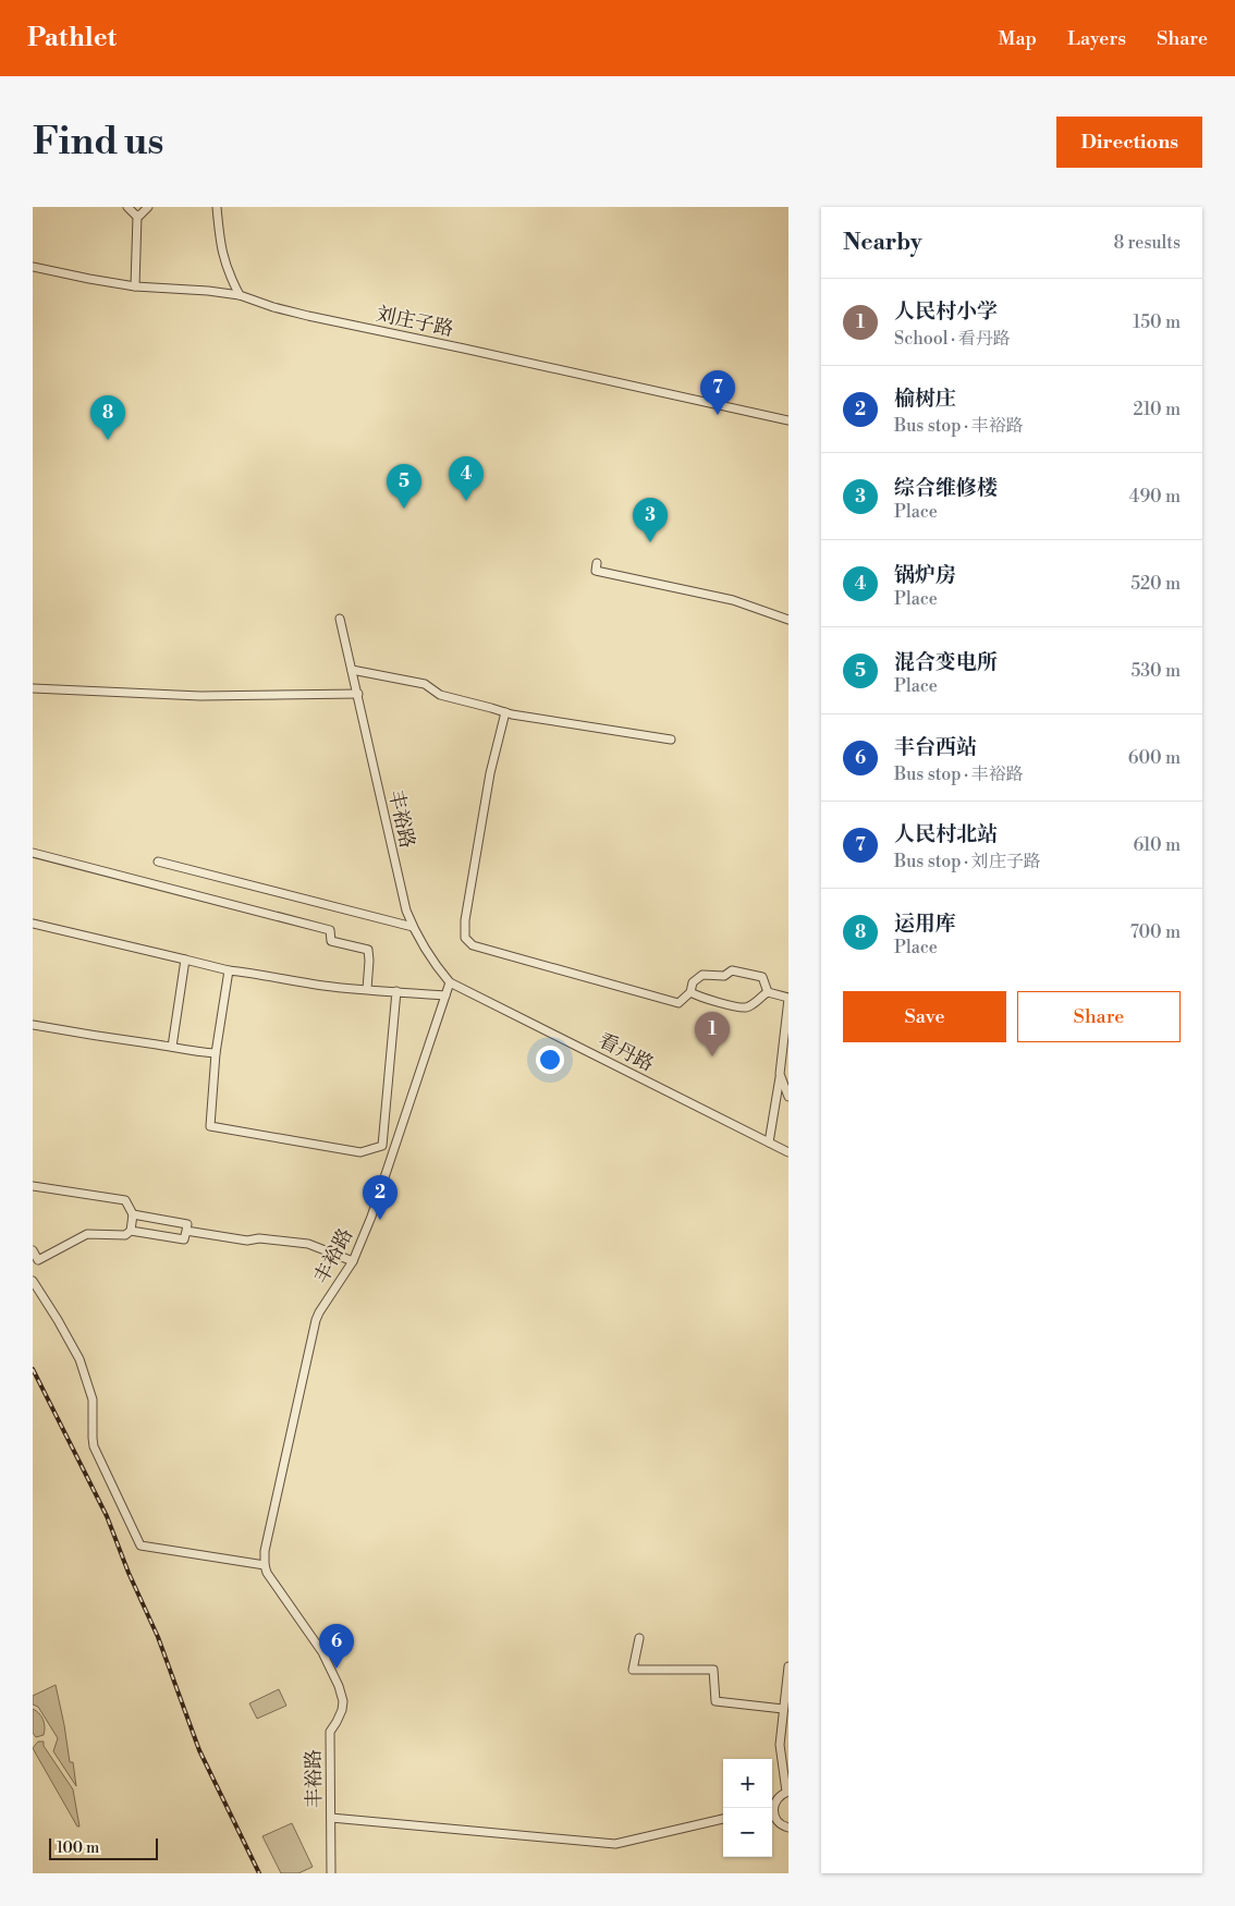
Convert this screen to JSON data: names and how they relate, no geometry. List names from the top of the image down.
{
  "streets": {
    "street": ["刘庄子路", "丰裕路", "看丹路"]
  },
  "crossings": [
    ["丰裕路", "看丹路"]
  ],
  "scale_bar": "100 m",
  "page": {
    "header": "Pathlet",
    "nav": ["Map", "Layers", "Share"],
    "buttons": [
      "Directions",
      ["Save", "Share"]
    ],
    "title": "Find us",
    "heading": ["Nearby", "8 results"],
    "list": [
      {
        "mark": "1",
        "name": "人民村小学",
        "note": "School · 看丹路",
        "value": "150 m"
      },
      {
        "mark": "2",
        "name": "榆树庄",
        "note": "Bus stop · 丰裕路",
        "value": "210 m"
      },
      {
        "mark": "3",
        "name": "综合维修楼",
        "note": "Place",
        "value": "490 m"
      },
      {
        "mark": "4",
        "name": "锅炉房",
        "note": "Place",
        "value": "520 m"
      },
      {
        "mark": "5",
        "name": "混合变电所",
        "note": "Place",
        "value": "530 m"
      },
      {
        "mark": "6",
        "name": "丰台西站",
        "note": "Bus stop · 丰裕路",
        "value": "600 m"
      },
      {
        "mark": "7",
        "name": "人民村北站",
        "note": "Bus stop · 刘庄子路",
        "value": "610 m"
      },
      {
        "mark": "8",
        "name": "运用库",
        "note": "Place",
        "value": "700 m"
      }
    ],
    "pins": [
      "7",
      "8",
      "4",
      "5",
      "3",
      "1",
      "2",
      "6"
    ],
    "map_buttons": ["+", "−"],
    "scale": "100 m"
  }
}
